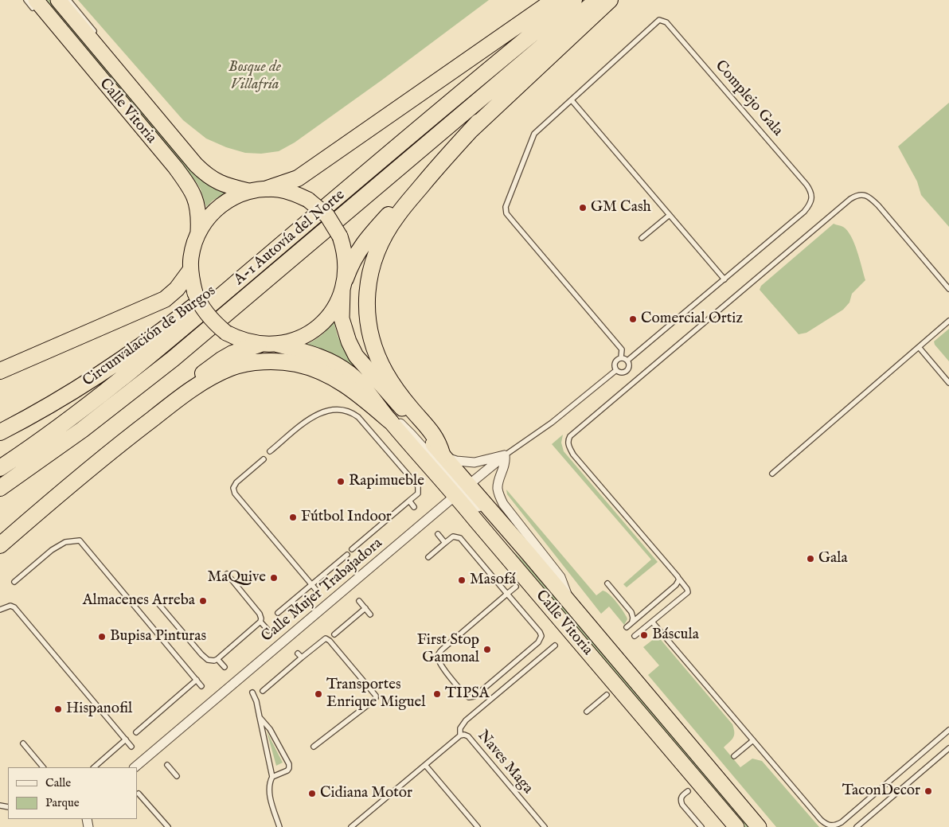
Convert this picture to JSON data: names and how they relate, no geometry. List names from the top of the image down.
{
  "streets": {
    "highway": ["Calle Vitoria", "A-1 Autovía del Norte", "Circunvalación de Burgos"],
    "street": ["Calle Mujer Trabajadora"],
    "lane": ["Complejo Gala", "Naves Maga"]
  },
  "crossings": [
    ["Calle Vitoria", "Calle Mujer Trabajadora"],
    ["A-1 Autovía del Norte", "Circunvalación de Burgos"]
  ],
  "parks": ["Bosque de Villafría"],
  "places": [
    "GM Cash",
    "Comercial Ortiz",
    "Rapimueble",
    "Fútbol Indoor",
    "Gala",
    "MaQuive",
    "Masofá",
    "Almacenes Arreba",
    "Báscula",
    "Bupisa Pinturas",
    "First Stop Gamonal",
    "Transportes Enrique Miguel",
    "TIPSA",
    "Hispanofil",
    "TaconDecor",
    "Cidiana Motor"
  ],
  "legend": ["Calle", "Parque"]
}
